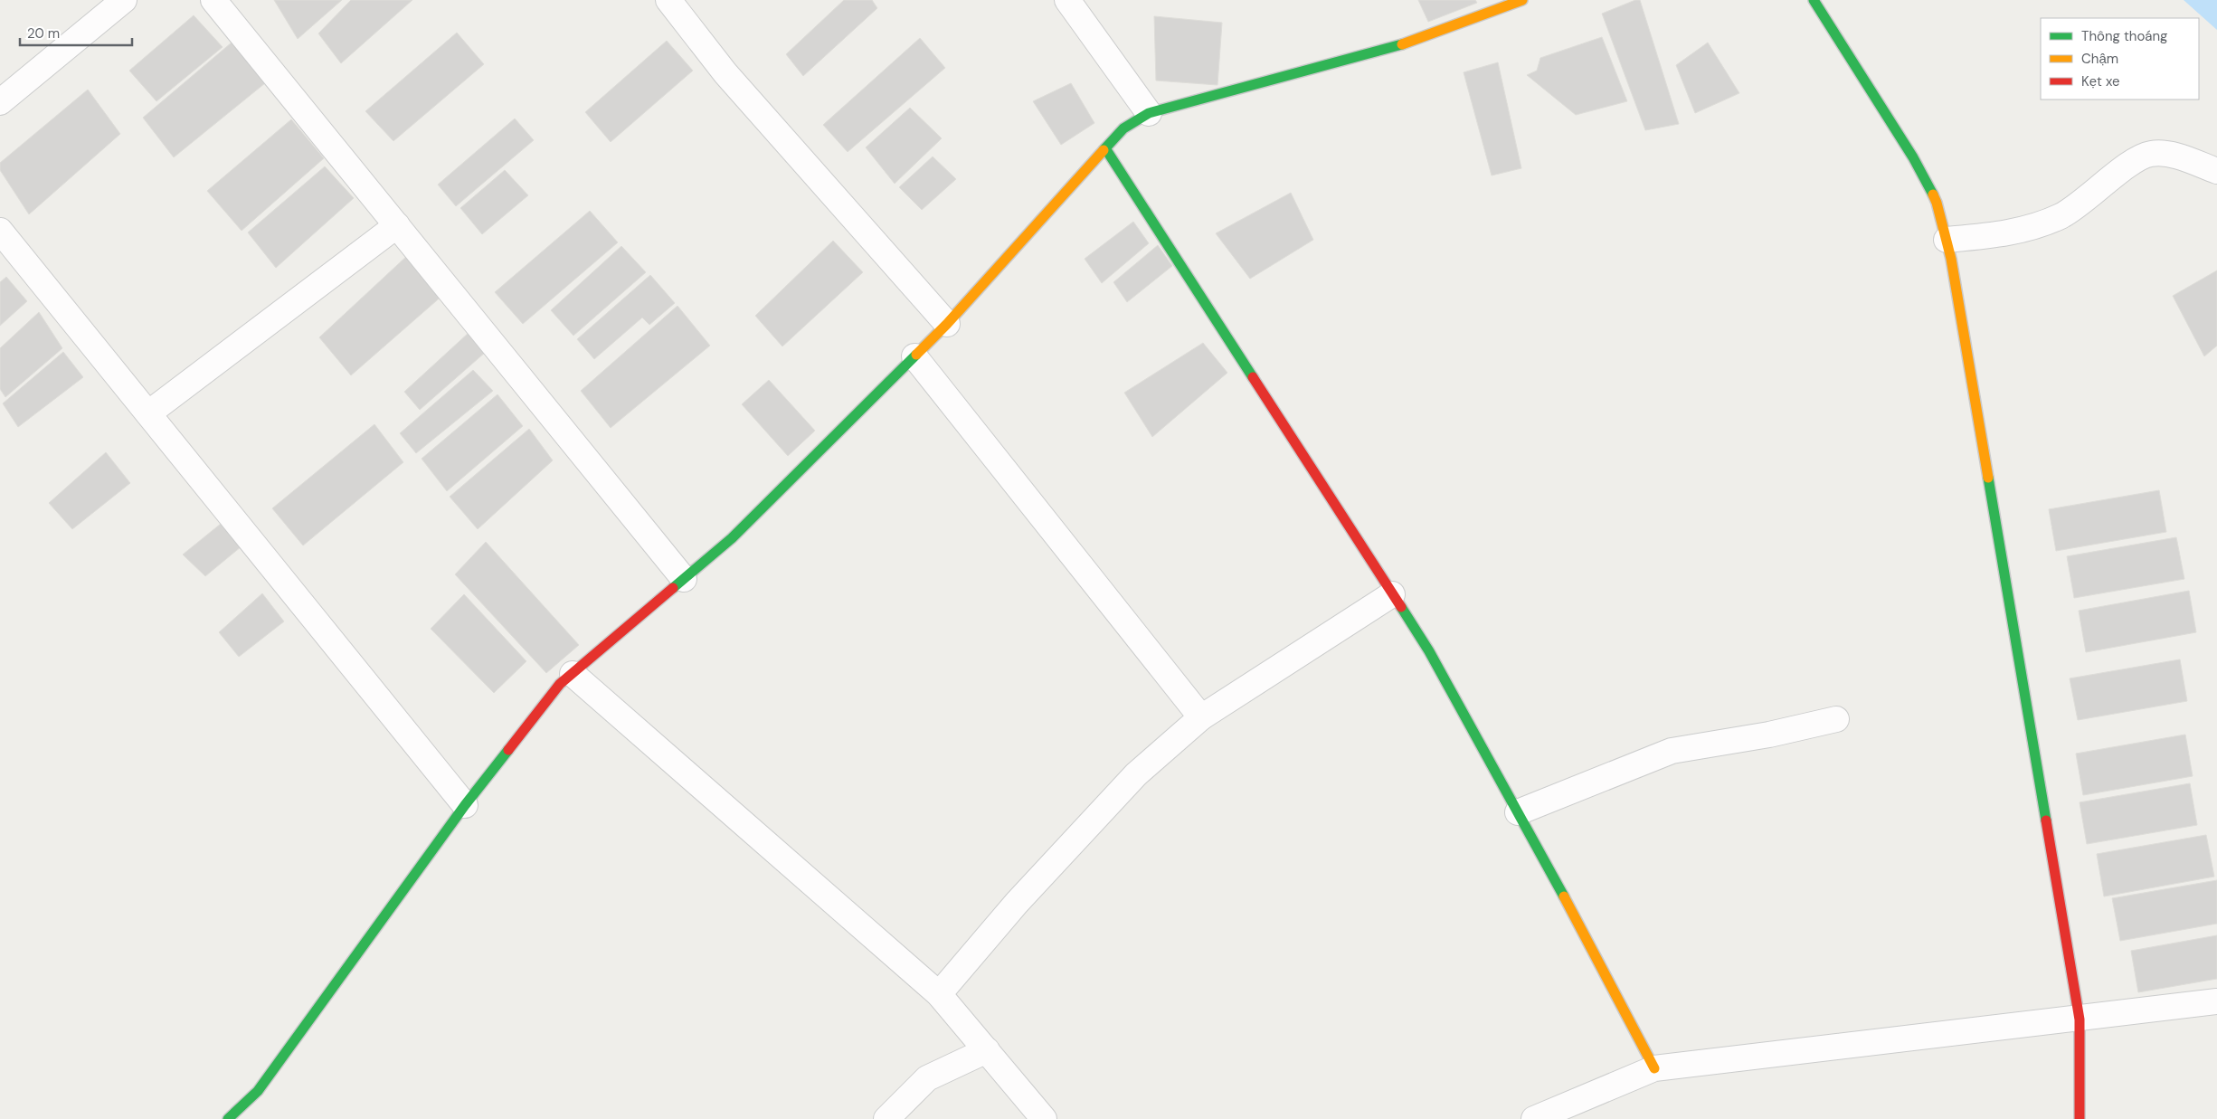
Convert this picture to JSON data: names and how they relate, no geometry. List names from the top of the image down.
{
  "legend": ["Thông thoáng", "Chậm", "Kẹt xe"],
  "scale_bar": "20 m"
}
